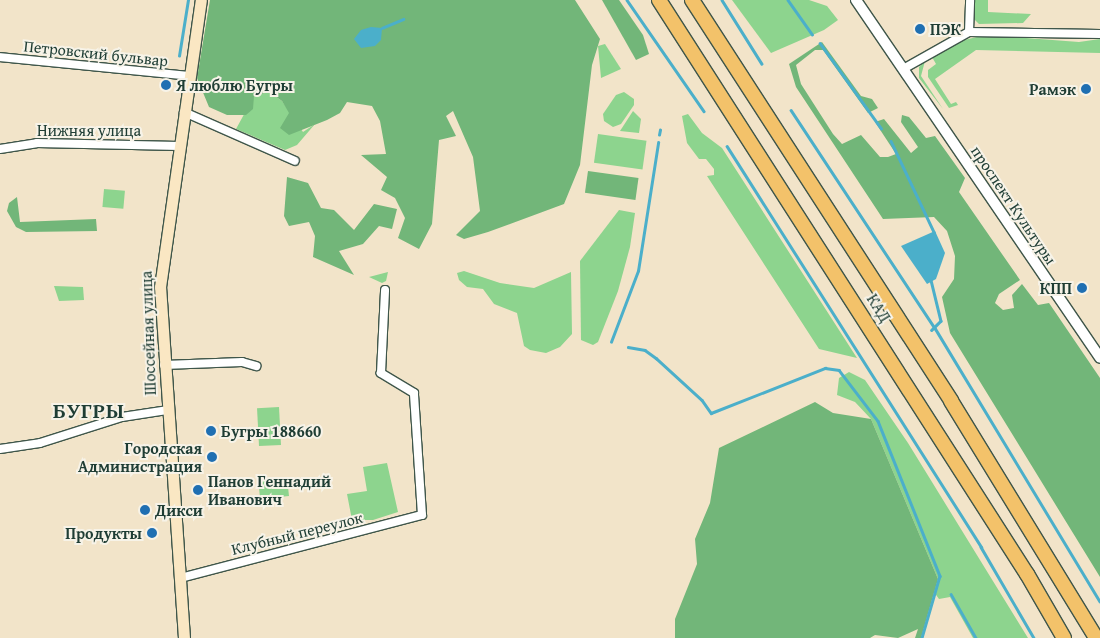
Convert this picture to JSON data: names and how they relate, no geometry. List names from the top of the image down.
{
  "streets": {
    "highway": ["КАД"],
    "main road": ["Шоссейная улица"],
    "street": [
      "Петровский бульвар",
      "Нижняя улица",
      "проспект Культуры",
      "Клубный переулок"
    ]
  },
  "crossings": [
    ["Петровский бульвар", "Шоссейная улица"],
    ["Нижняя улица", "Шоссейная улица"],
    ["Шоссейная улица", "Клубный переулок"]
  ],
  "districts": ["БУГРЫ"],
  "places": [
    "ПЭК",
    "Я люблю Бугры",
    "Рамэк",
    "КПП",
    "Бугры 188660",
    "Городская Администрация",
    "Панов Геннадий Иванович",
    "Дикси",
    "Продукты"
  ]
}
